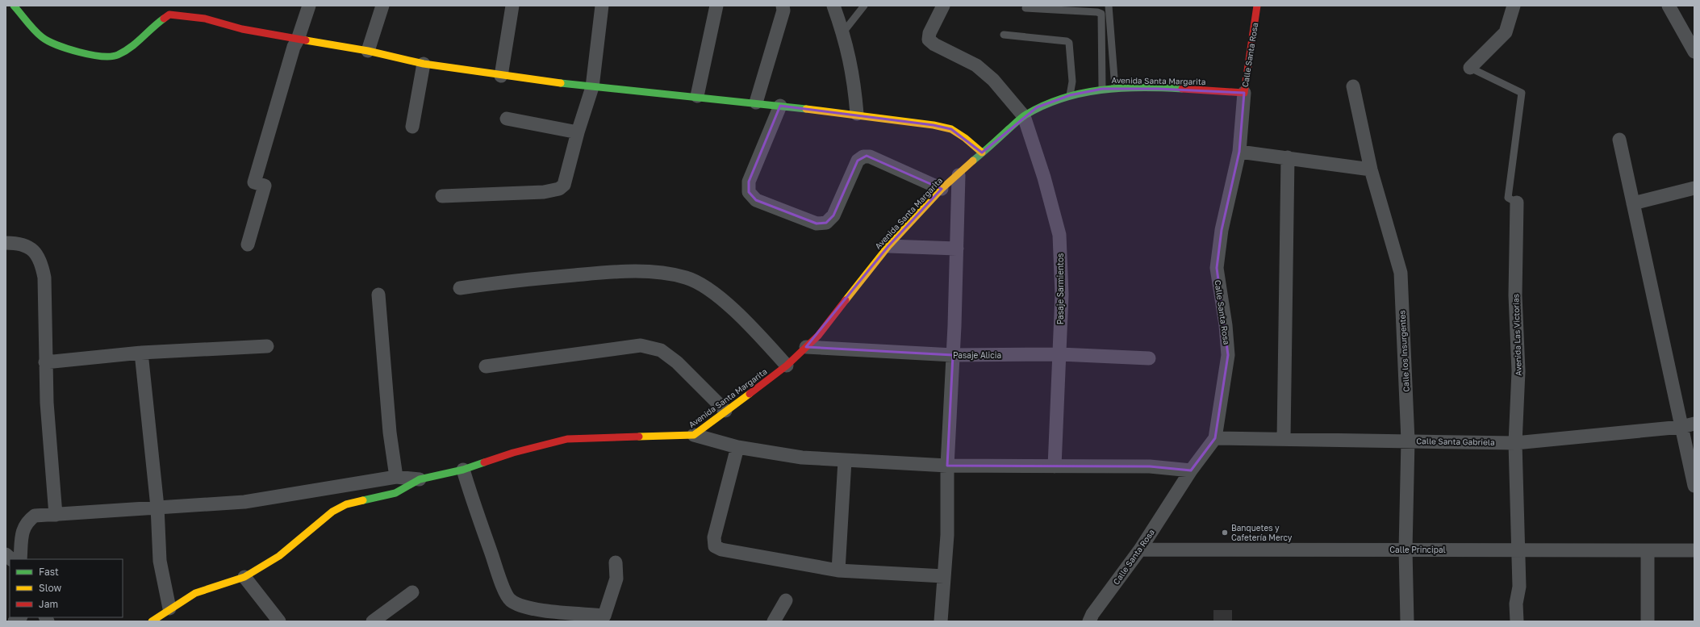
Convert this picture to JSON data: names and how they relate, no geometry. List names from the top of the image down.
{
  "streets": {
    "street": [
      "Calle Santa Rosa",
      "Avenida Santa Margarita",
      "Pasaje Sarmientos",
      "Avenida Las Victorias",
      "Calle los Insurgentes",
      "Pasaje Alicia",
      "Calle Santa Gabriela",
      "Calle Principal"
    ]
  },
  "crossings": [
    ["Calle Santa Rosa", "Avenida Santa Margarita"],
    ["Calle Santa Rosa", "Calle Santa Gabriela"],
    ["Calle Santa Rosa", "Calle Principal"],
    ["Avenida Santa Margarita", "Pasaje Sarmientos"],
    ["Avenida Santa Margarita", "Pasaje Alicia"],
    ["Pasaje Sarmientos", "Pasaje Alicia"],
    ["Avenida Las Victorias", "Calle Santa Gabriela"],
    ["Avenida Las Victorias", "Calle Principal"],
    ["Calle los Insurgentes", "Calle Santa Gabriela"],
    ["Calle los Insurgentes", "Calle Principal"]
  ],
  "places": ["Banquetes y Cafetería Mercy"],
  "legend": ["Fast", "Slow", "Jam"]
}
